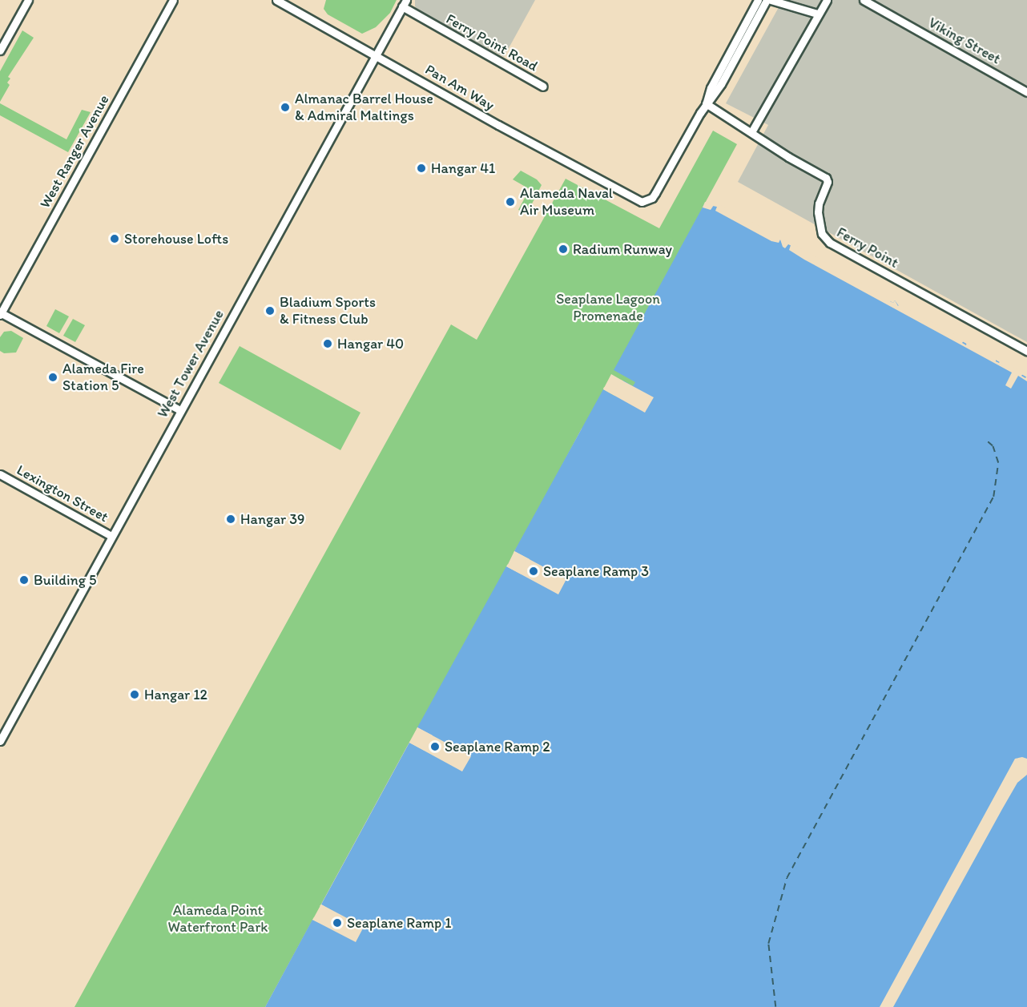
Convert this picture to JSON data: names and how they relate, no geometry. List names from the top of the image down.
{
  "streets": {
    "street": [
      "Viking Street",
      "Ferry Point Road",
      "Pan Am Way",
      "West Ranger Avenue",
      "Ferry Point",
      "West Tower Avenue",
      "Lexington Street"
    ]
  },
  "crossings": [
    ["Ferry Point Road", "West Tower Avenue"],
    ["Pan Am Way", "Ferry Point"],
    ["Pan Am Way", "West Tower Avenue"],
    ["West Tower Avenue", "Lexington Street"]
  ],
  "parks": ["Seaplane Lagoon Promenade", "Alameda Point Waterfront Park"],
  "places": [
    "Almanac Barrel House & Admiral Maltings",
    "Hangar 41",
    "Alameda Naval Air Museum",
    "Storehouse Lofts",
    "Radium Runway",
    "Bladium Sports & Fitness Club",
    "Hangar 40",
    "Alameda Fire Station 5",
    "Hangar 39",
    "Seaplane Ramp 3",
    "Building 5",
    "Hangar 12",
    "Seaplane Ramp 2",
    "Seaplane Ramp 1"
  ]
}
